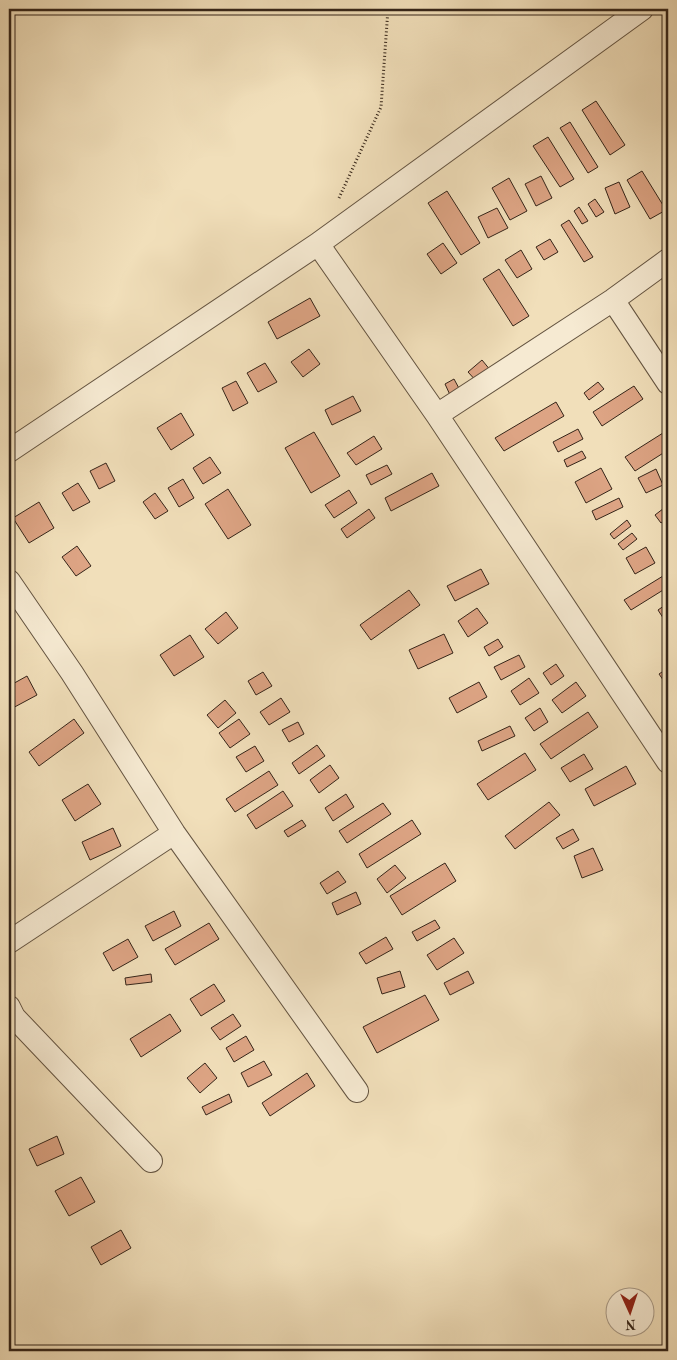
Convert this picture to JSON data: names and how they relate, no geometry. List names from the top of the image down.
{
  "north": "bottom"
}
